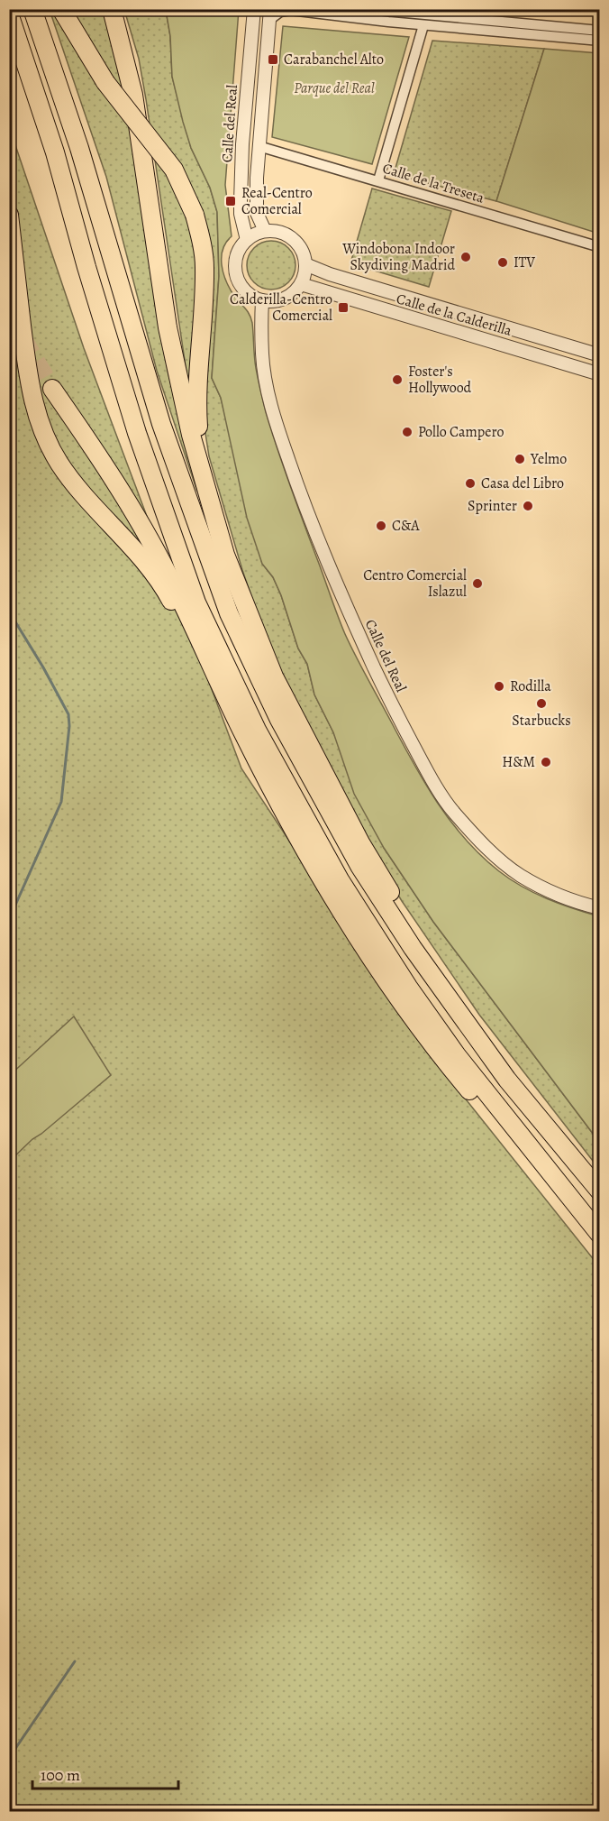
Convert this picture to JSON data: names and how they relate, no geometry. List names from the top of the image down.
{
  "streets": {
    "street": ["Calle del Real", "Calle de la Treseta", "Calle de la Calderilla"]
  },
  "crossings": [
    ["Calle del Real", "Calle de la Treseta"],
    ["Calle del Real", "Calle de la Calderilla"]
  ],
  "parks": ["Parque del Real"],
  "places": {
    "transit": ["Carabanchel Alto", "Real-Centro Comercial", "Calderilla-Centro Comercial"],
    "other": [
      "Windobona Indoor Skydiving Madrid",
      "ITV",
      "Foster's Hollywood",
      "Pollo Campero",
      "Yelmo",
      "Casa del Libro",
      "Sprinter",
      "C&A",
      "Centro Comercial Islazul",
      "Rodilla",
      "Starbucks",
      "H&M"
    ]
  },
  "scale_bar": "100 m"
}
